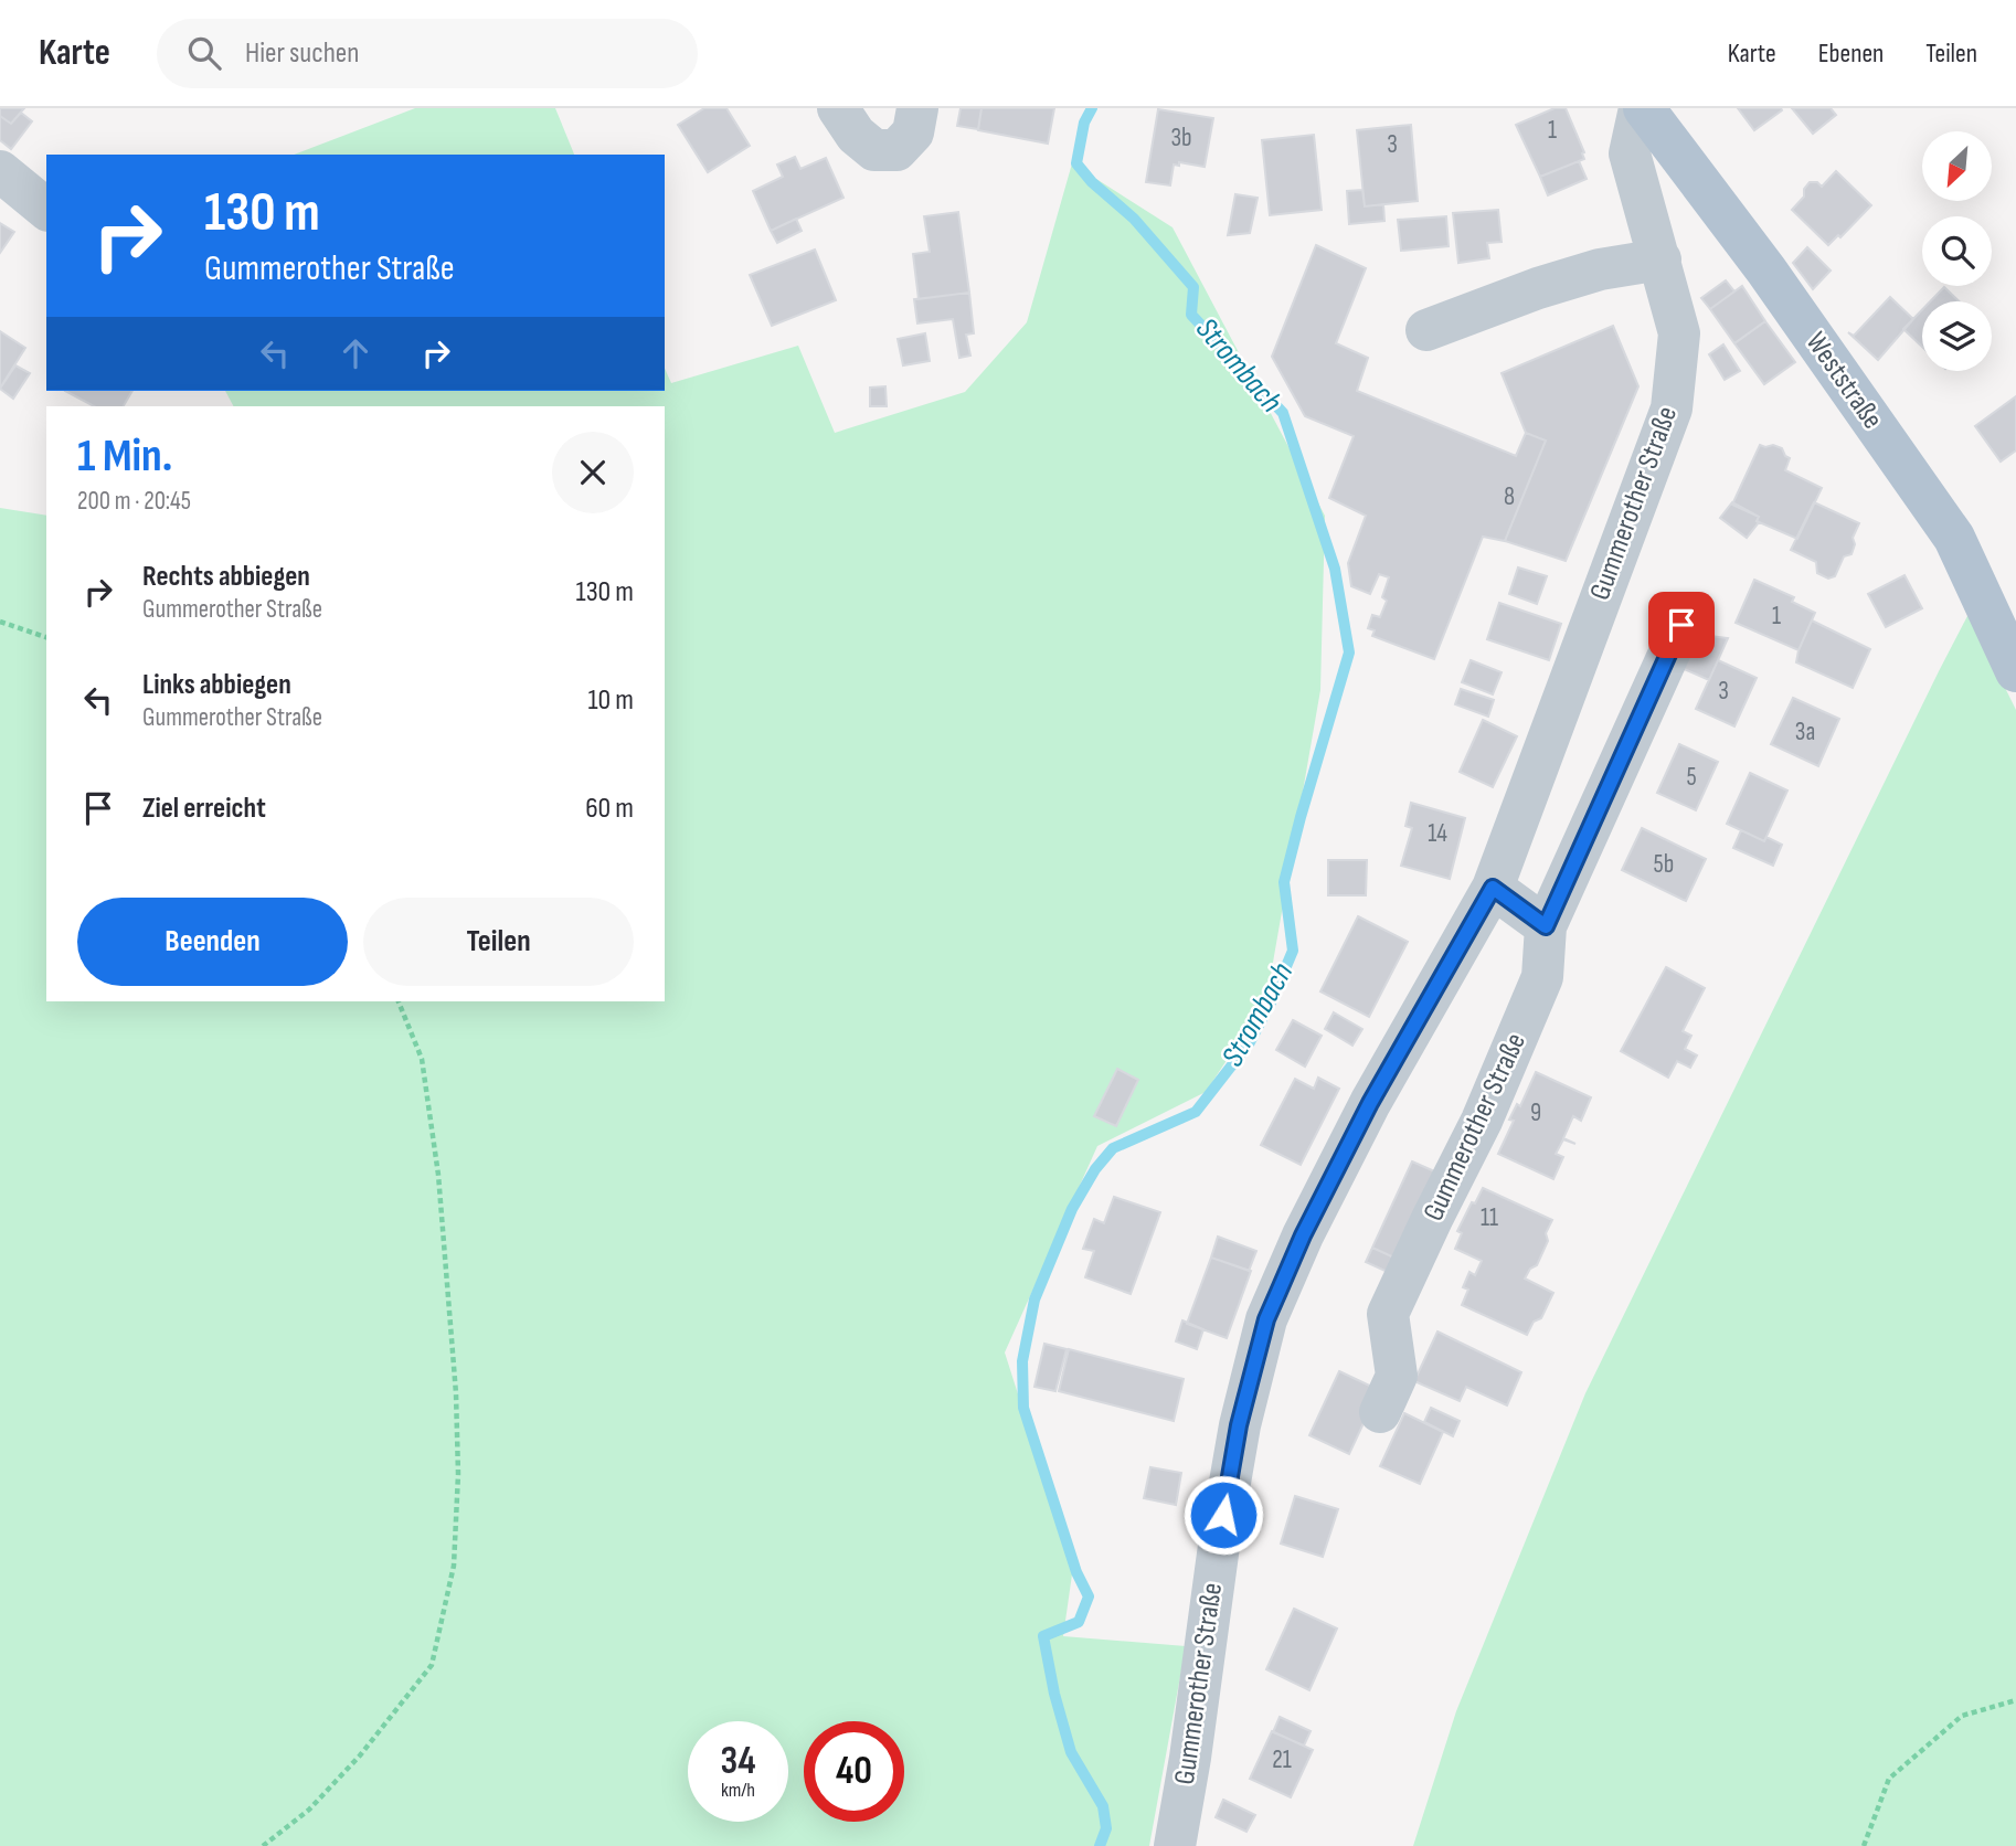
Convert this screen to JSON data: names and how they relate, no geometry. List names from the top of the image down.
{
  "streets": {
    "main road": ["Weststraße"],
    "street": ["Gummerother Straße"]
  },
  "crossings": [
    ["Weststraße", "Gummerother Straße"]
  ],
  "water": ["Strombach"],
  "house_numbers": [
    "1",
    "3b",
    "3",
    "8",
    "1",
    "3",
    "3a",
    "5",
    "14",
    "5b",
    "9",
    "11",
    "21"
  ],
  "north": "bottom left",
  "page": {
    "header": "Karte",
    "search": "Hier suchen",
    "nav": ["Karte", "Ebenen", "Teilen"],
    "turn": ["130 m", "Gummerother Straße"],
    "heading": ["1 Min.", "200 m · 20:45"],
    "list": [
      {
        "name": "Rechts abbiegen",
        "note": "Gummerother Straße",
        "value": "130 m"
      },
      {
        "name": "Links abbiegen",
        "note": "Gummerother Straße",
        "value": "10 m"
      },
      {
        "name": "Ziel erreicht",
        "value": "60 m"
      }
    ],
    "buttons": ["Beenden", "Teilen"],
    "speed": "34 km/h",
    "limit": "40"
  }
}
